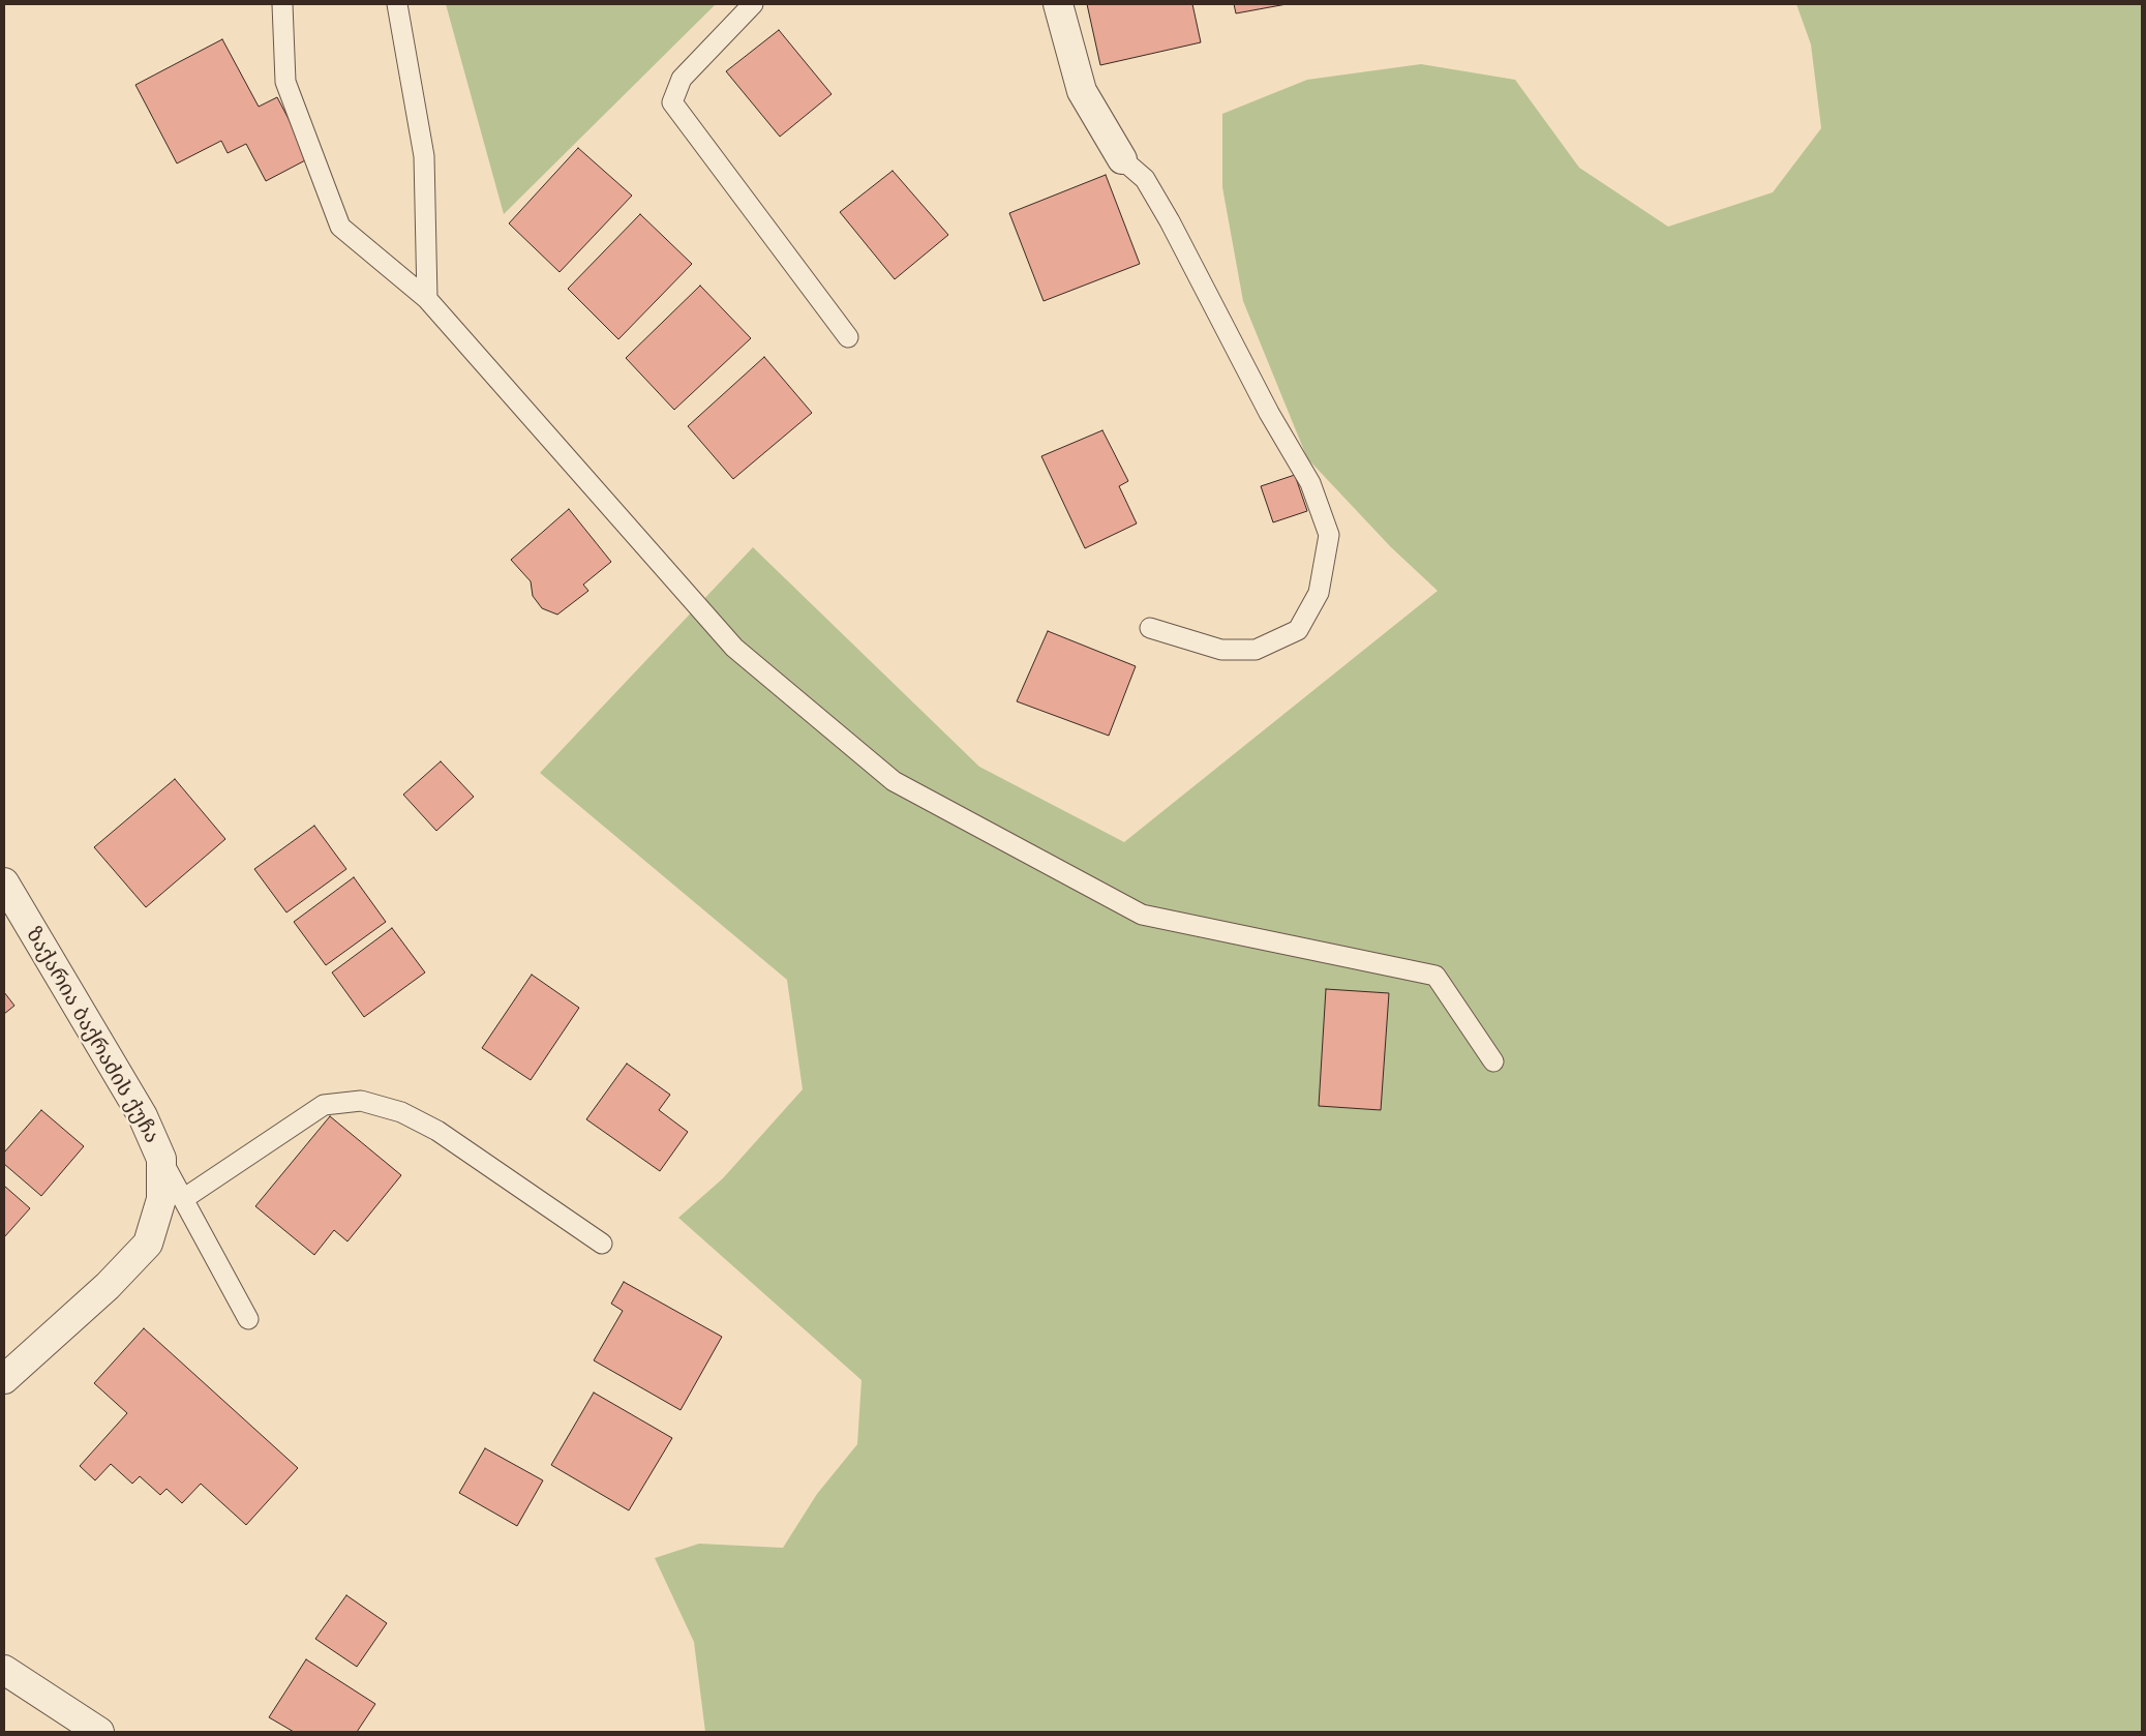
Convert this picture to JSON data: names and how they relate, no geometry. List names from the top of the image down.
{
  "streets": {
    "street": ["ზაქარია ბაქრაძის ქუჩა"]
  }
}
